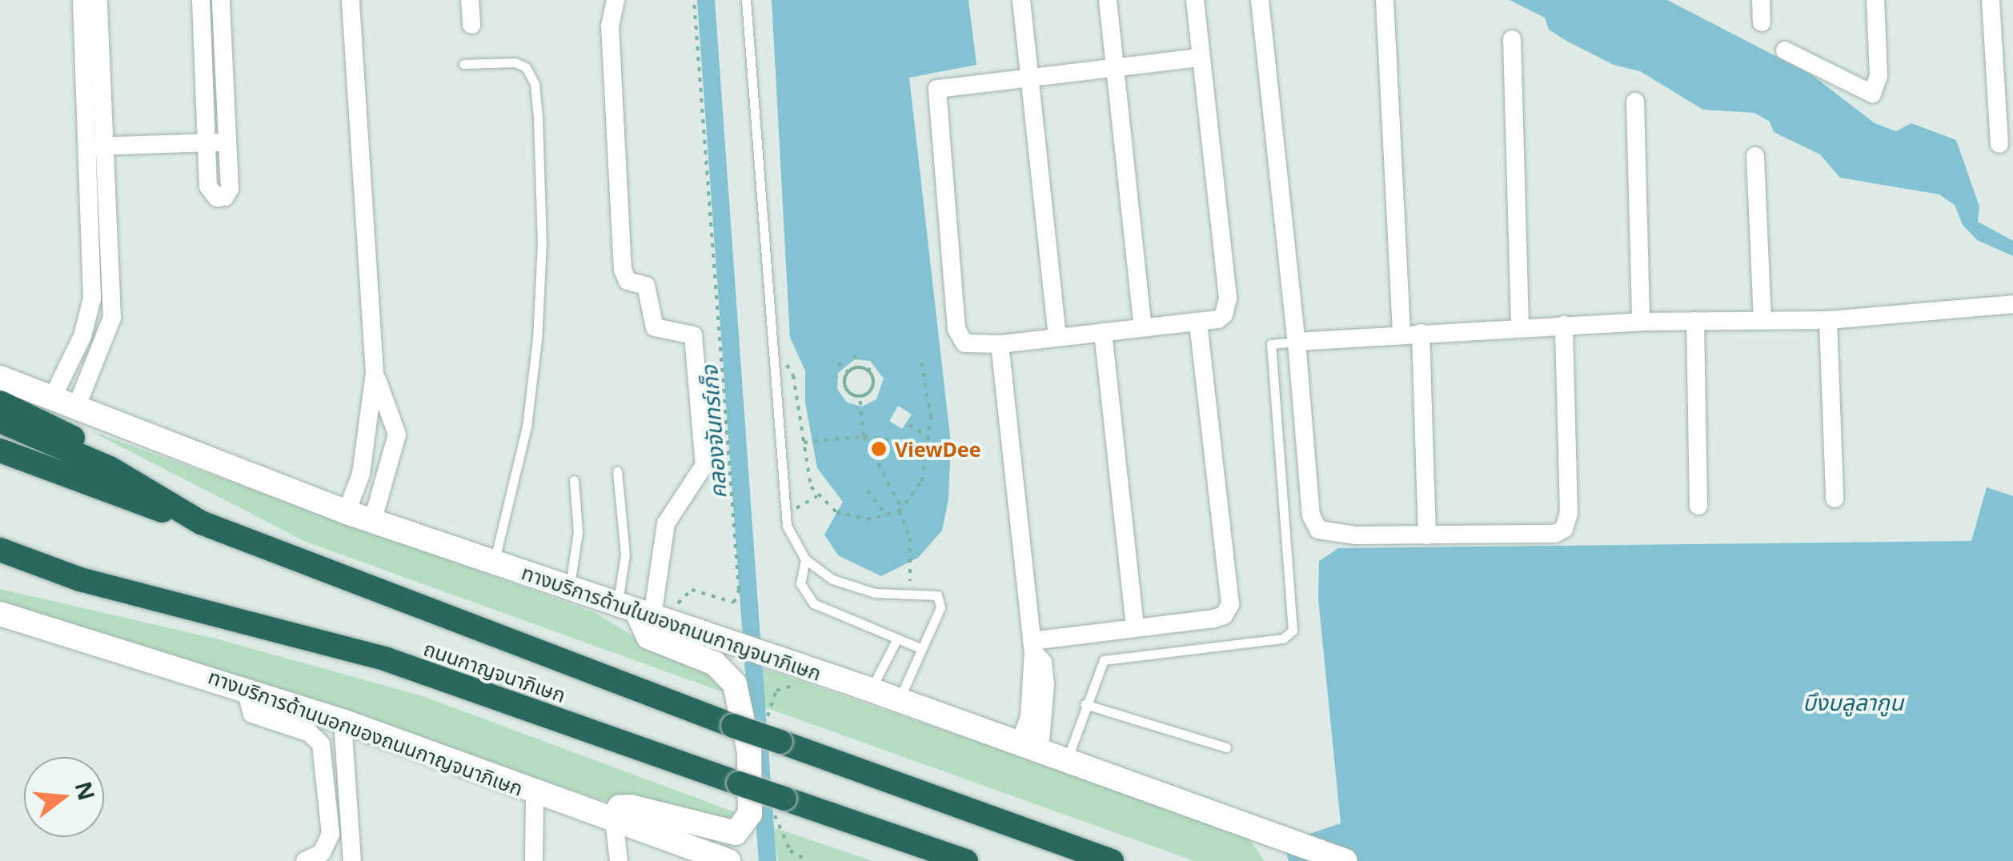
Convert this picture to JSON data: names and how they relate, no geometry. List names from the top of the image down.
{
  "streets": {
    "highway": ["ถนนกาญจนาภิเษก"],
    "main road": ["ทางบริการด้านในของถนนกาญจนาภิเษก", "ทางบริการด้านนอกของถนนกาญจนาภิเษก"]
  },
  "water": ["คลองจันทร์เก็จ", "บึงบลูลากูน"],
  "places": ["ViewDee"],
  "north": "right"
}
